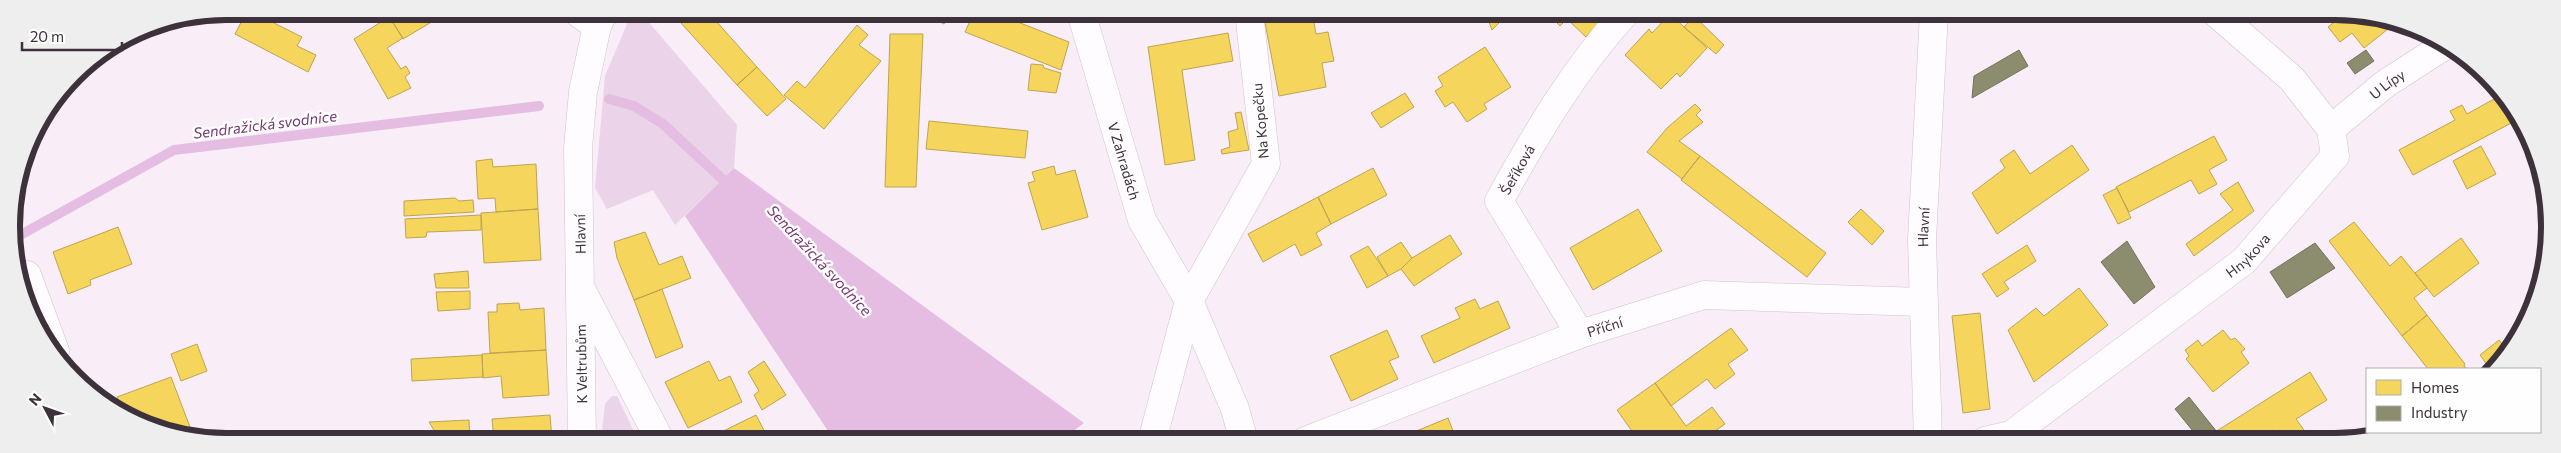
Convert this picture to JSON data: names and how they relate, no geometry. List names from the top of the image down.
{
  "streets": {
    "street": [
      "U Lípy",
      "Na Kopečku",
      "V Zahradách",
      "Šeříková",
      "Hlavní",
      "Hnykova",
      "Příční",
      "K Veltrubům"
    ]
  },
  "crossings": [
    ["U Lípy", "Hnykova"],
    ["Na Kopečku", "V Zahradách"],
    ["Šeříková", "Příční"],
    ["Hlavní", "Příční"],
    ["Hlavní", "K Veltrubům"]
  ],
  "water": ["Sendražická svodnice"],
  "legend": ["Homes", "Industry"],
  "scale_bar": "20 m",
  "north": "top left"
}
